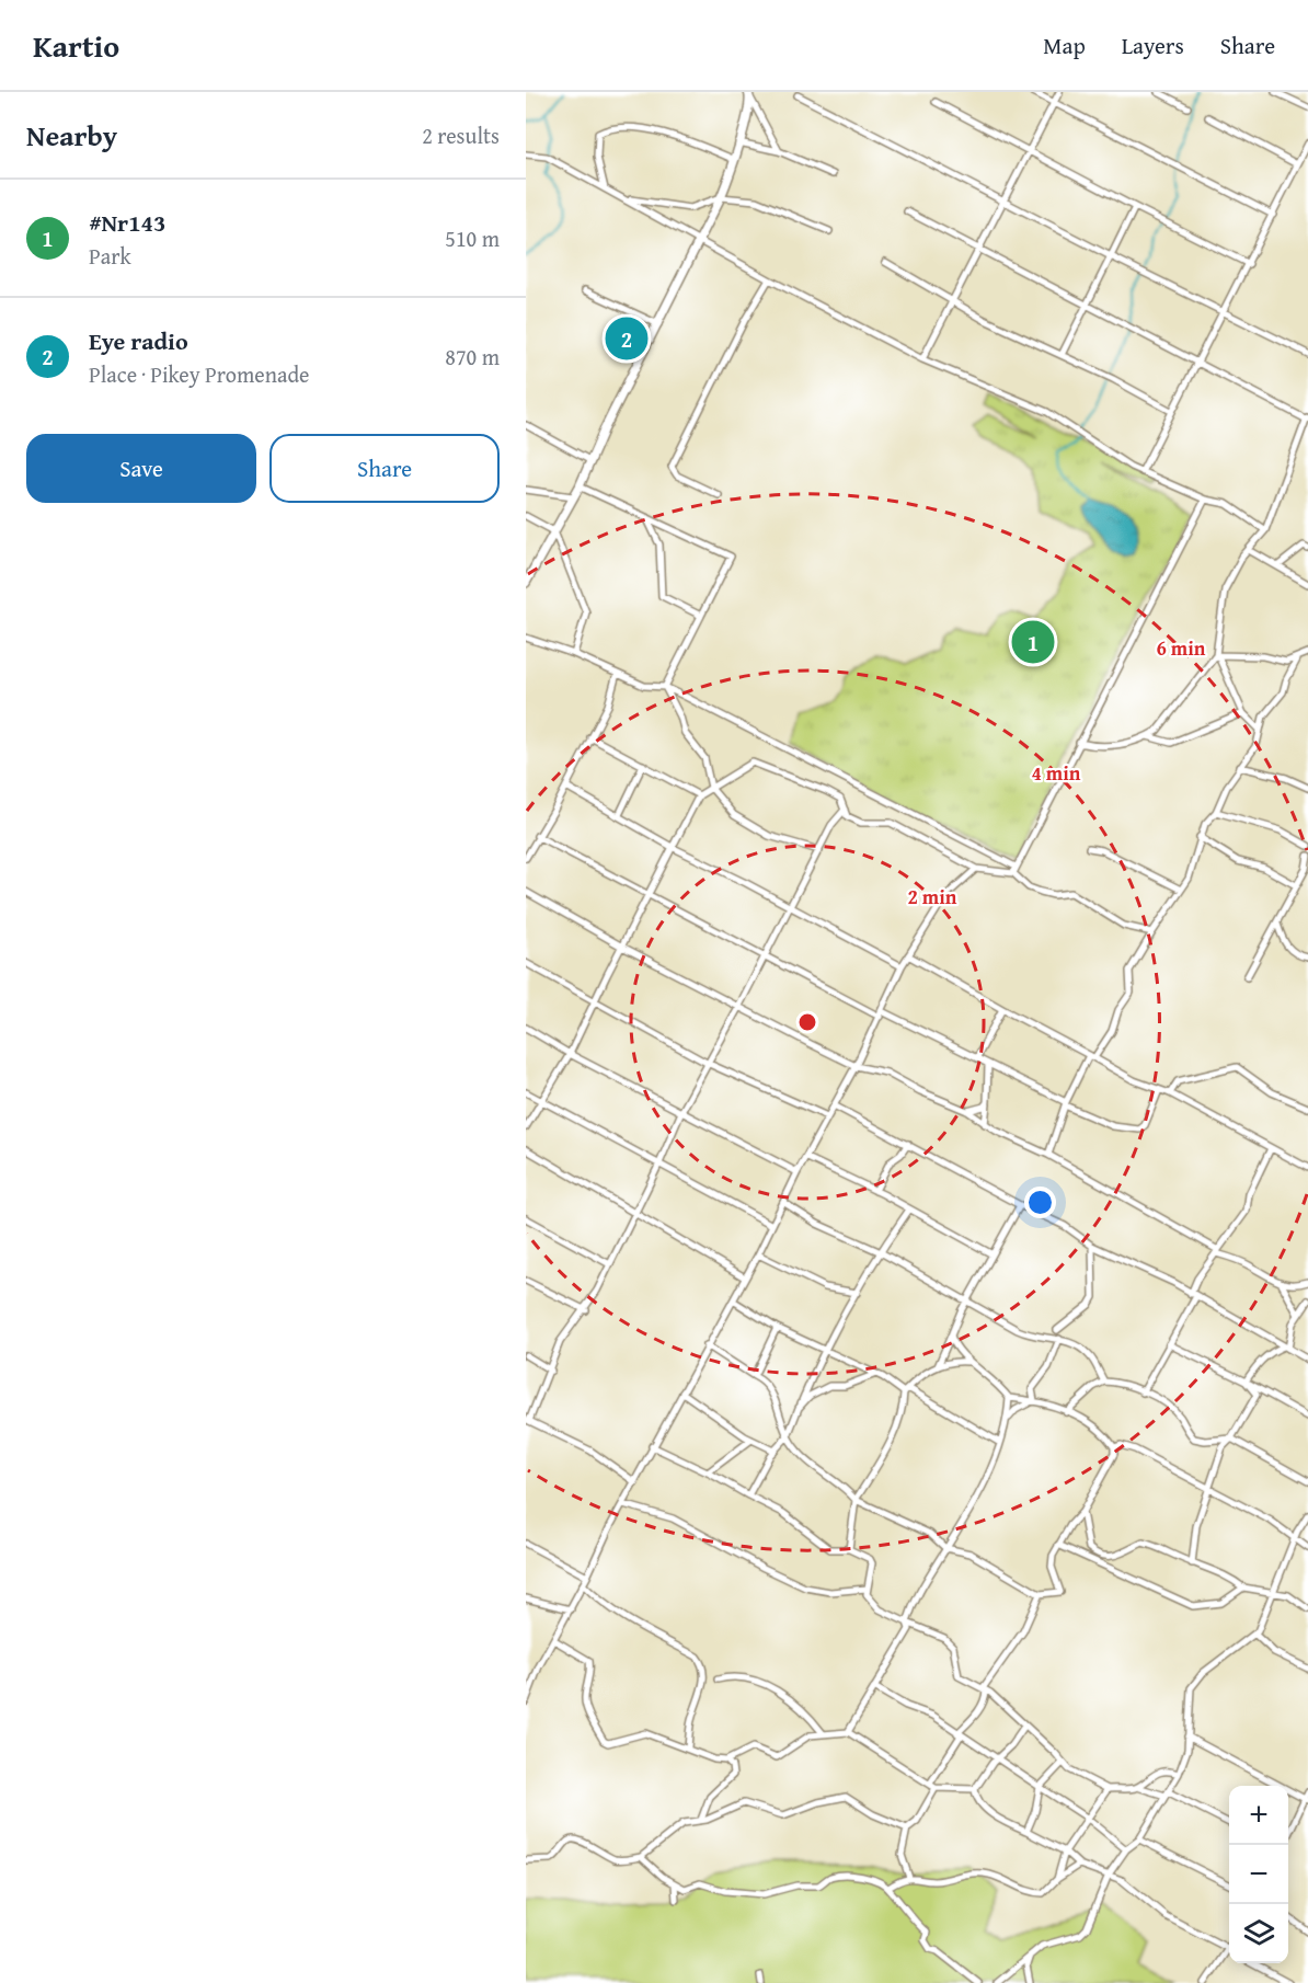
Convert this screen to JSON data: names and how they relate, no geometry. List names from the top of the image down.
{
  "page": {
    "header": "Kartio",
    "nav": ["Map", "Layers", "Share"],
    "heading": ["Nearby", "2 results"],
    "list": [
      {
        "mark": "1",
        "name": "#Nr143",
        "note": "Park",
        "value": "510 m"
      },
      {
        "mark": "2",
        "name": "Eye radio",
        "note": "Place · Pikey Promenade",
        "value": "870 m"
      }
    ],
    "pins": ["2", "1"],
    "buttons": ["Save", "Share"],
    "map_buttons": ["+", "−"]
  },
  "rings": ["6 min", "4 min", "2 min"]
}
